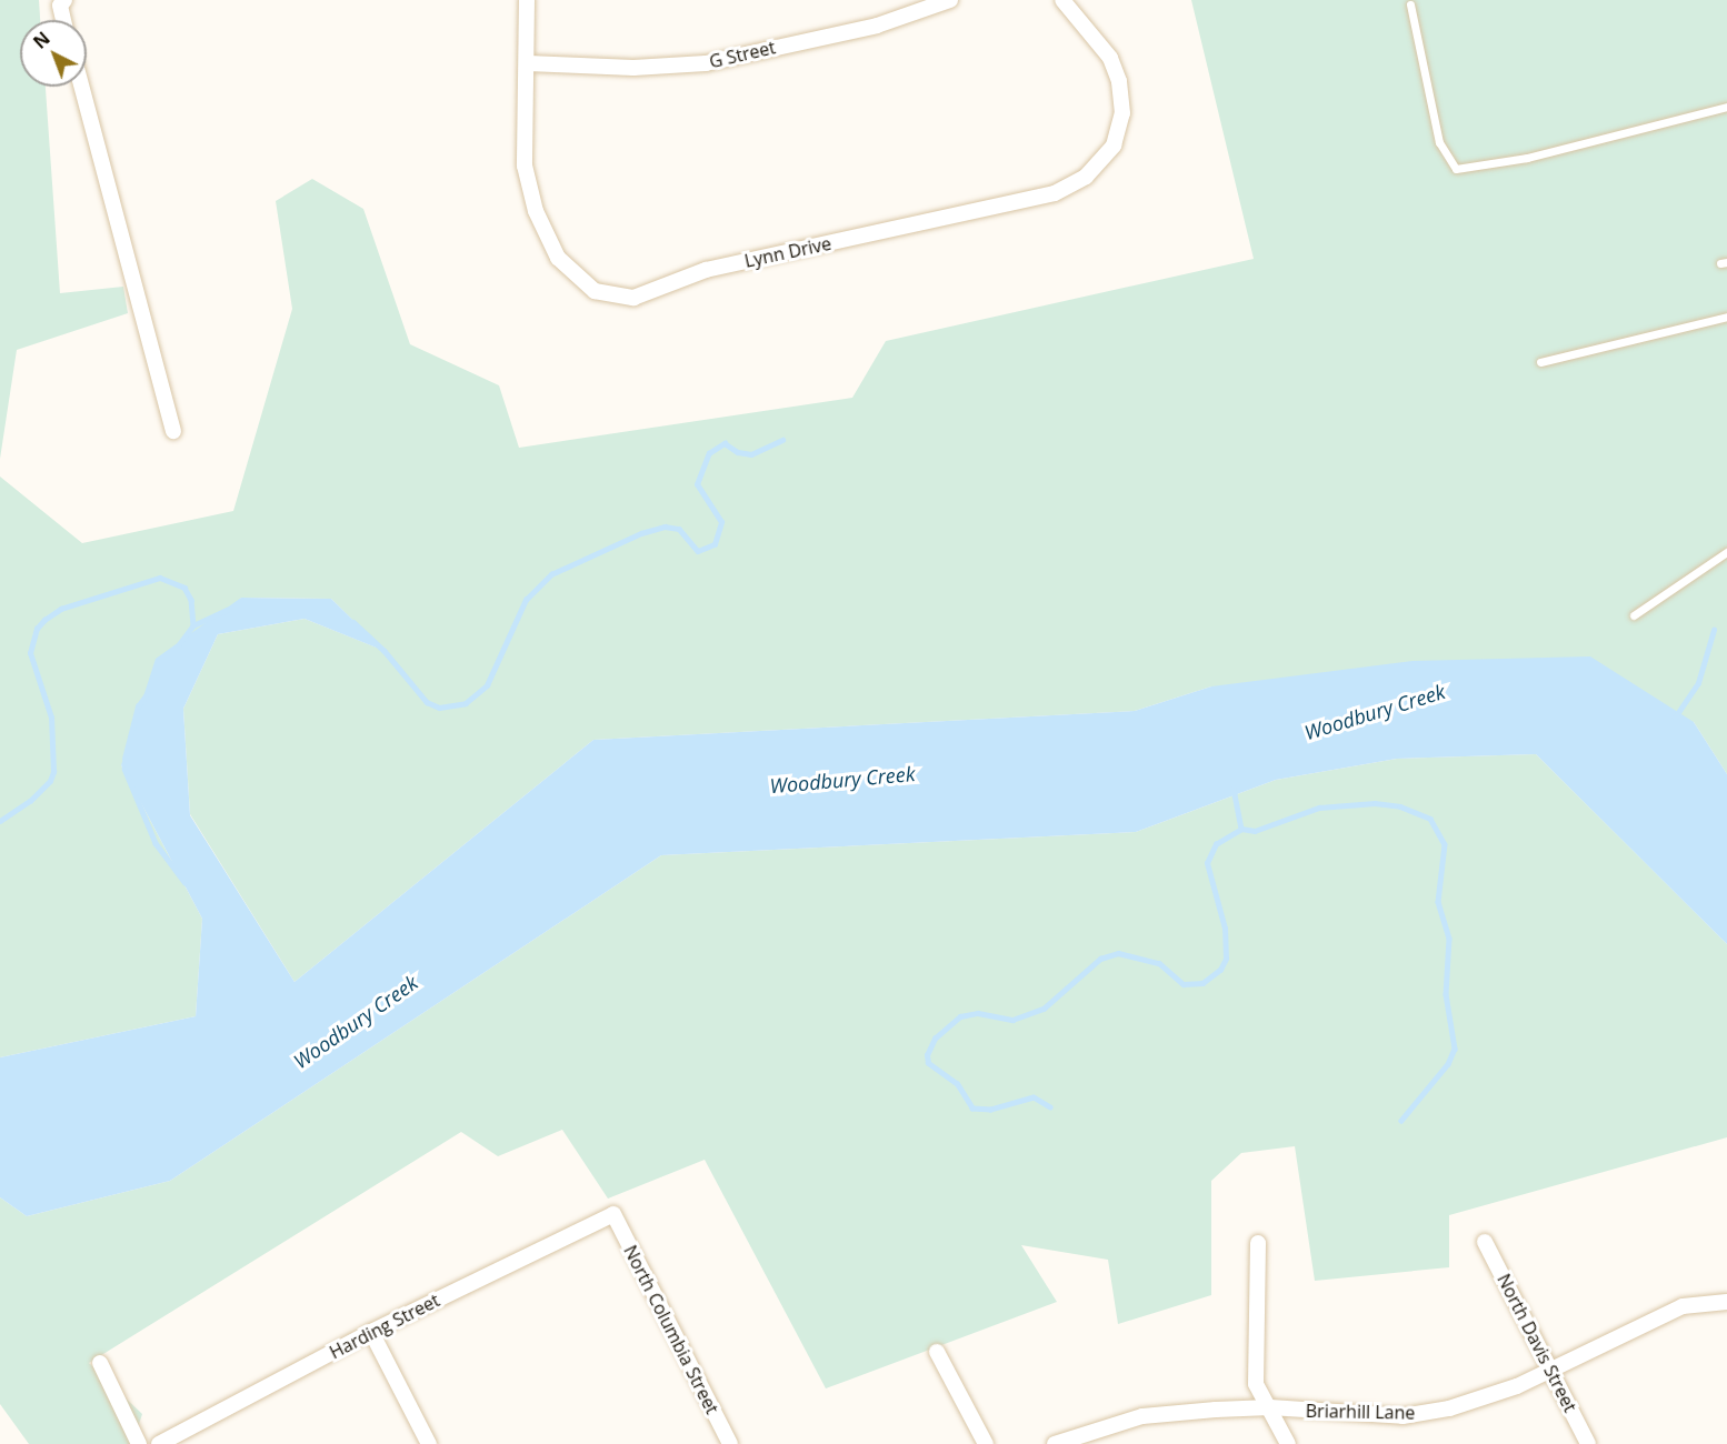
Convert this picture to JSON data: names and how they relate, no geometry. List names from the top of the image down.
{
  "streets": {
    "street": [
      "G Street",
      "Lynn Drive",
      "Harding Street",
      "North Columbia Street",
      "North Davis Street",
      "Briarhill Lane"
    ]
  },
  "crossings": [
    ["G Street", "Lynn Drive"],
    ["Harding Street", "North Columbia Street"],
    ["North Davis Street", "Briarhill Lane"]
  ],
  "water": ["Woodbury Creek"],
  "north": "top left"
}
